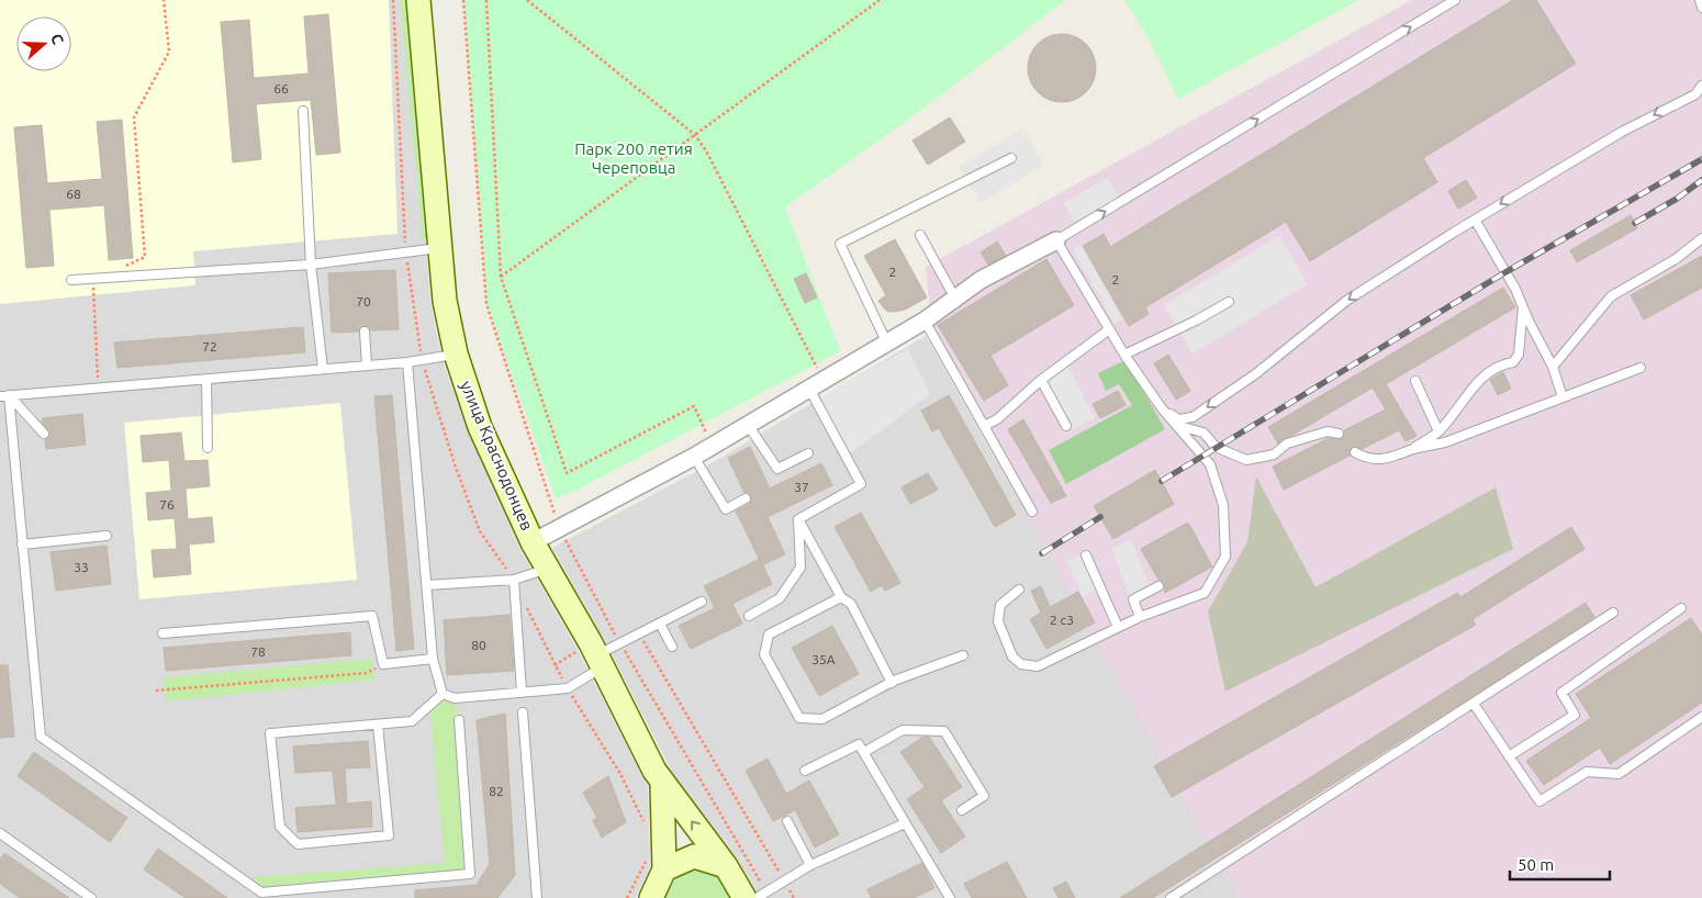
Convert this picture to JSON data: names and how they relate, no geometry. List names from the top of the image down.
{
  "streets": {
    "main road": ["улица Краснодонцев"]
  },
  "parks": ["Парк 200 летия Череповца"],
  "house_numbers": [
    "66",
    "68",
    "2",
    "2",
    "70",
    "72",
    "37",
    "76",
    "33",
    "2 с3",
    "80",
    "78",
    "35А",
    "82"
  ],
  "scale_bar": "50 m",
  "north": "right"
}
